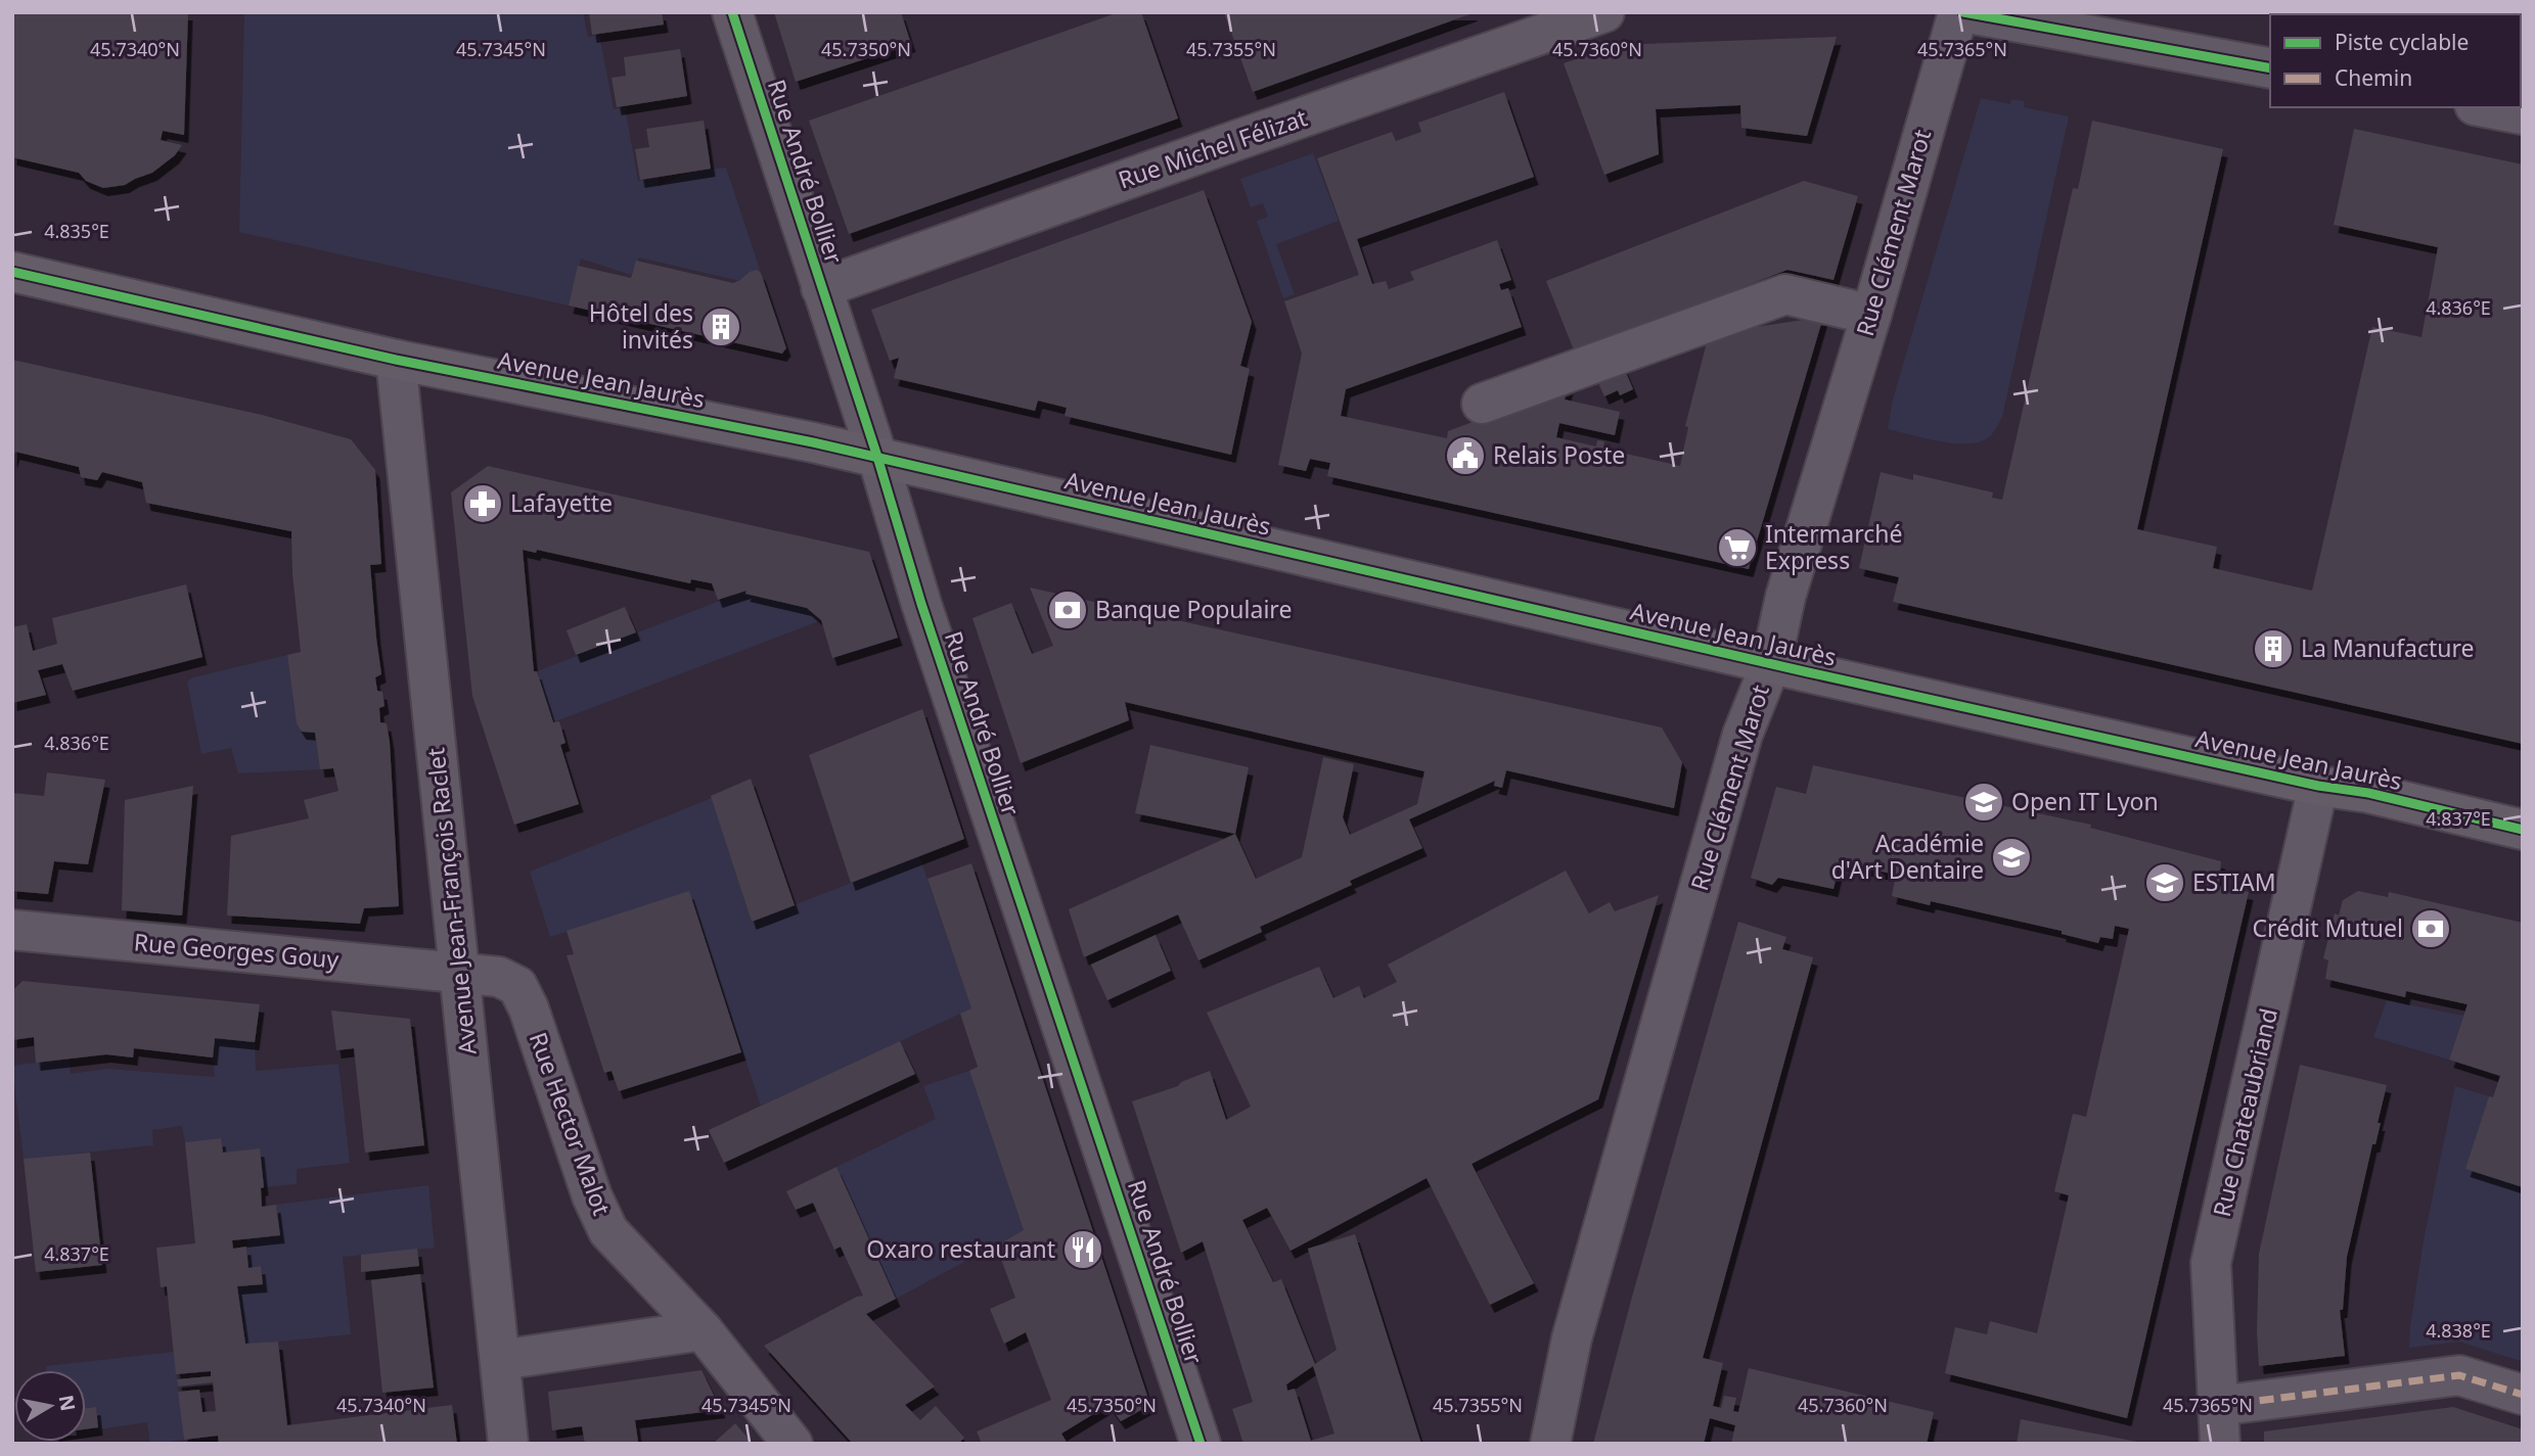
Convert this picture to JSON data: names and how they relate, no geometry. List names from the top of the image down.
{
  "streets": {
    "main road": ["Avenue Jean Jaurès"],
    "street": [
      "Rue Michel Félizat",
      "Rue André Bollier",
      "Rue Clément Marot",
      "Avenue Jean-François Raclet",
      "Rue Georges Gouy",
      "Rue Chateaubriand",
      "Rue Hector Malot"
    ]
  },
  "crossings": [
    ["Rue Michel Félizat", "Rue André Bollier"],
    ["Rue André Bollier", "Avenue Jean Jaurès"],
    ["Rue Clément Marot", "Avenue Jean Jaurès"],
    ["Avenue Jean Jaurès", "Avenue Jean-François Raclet"],
    ["Avenue Jean Jaurès", "Rue Chateaubriand"],
    ["Avenue Jean-François Raclet", "Rue Georges Gouy"],
    ["Avenue Jean-François Raclet", "Rue Hector Malot"],
    ["Rue Georges Gouy", "Rue Hector Malot"]
  ],
  "places": {
    "building": ["Hôtel des invités", "La Manufacture"],
    "public building": ["Relais Poste"],
    "pharmacy": ["Lafayette"],
    "supermarket": ["Intermarché Express"],
    "bank": ["Banque Populaire", "Crédit Mutuel"],
    "school or university": ["Open IT Lyon", "Académie d'Art Dentaire", "ESTIAM"],
    "restaurant": ["Oxaro restaurant"]
  },
  "legend": ["Piste cyclable", "Chemin"],
  "north": "right",
  "coordinates": [
    "45.7340°N",
    "45.7345°N",
    "45.7350°N",
    "45.7355°N",
    "45.7360°N",
    "45.7365°N",
    "4.835°E",
    "4.836°E",
    "4.837°E",
    "4.838°E"
  ]
}
